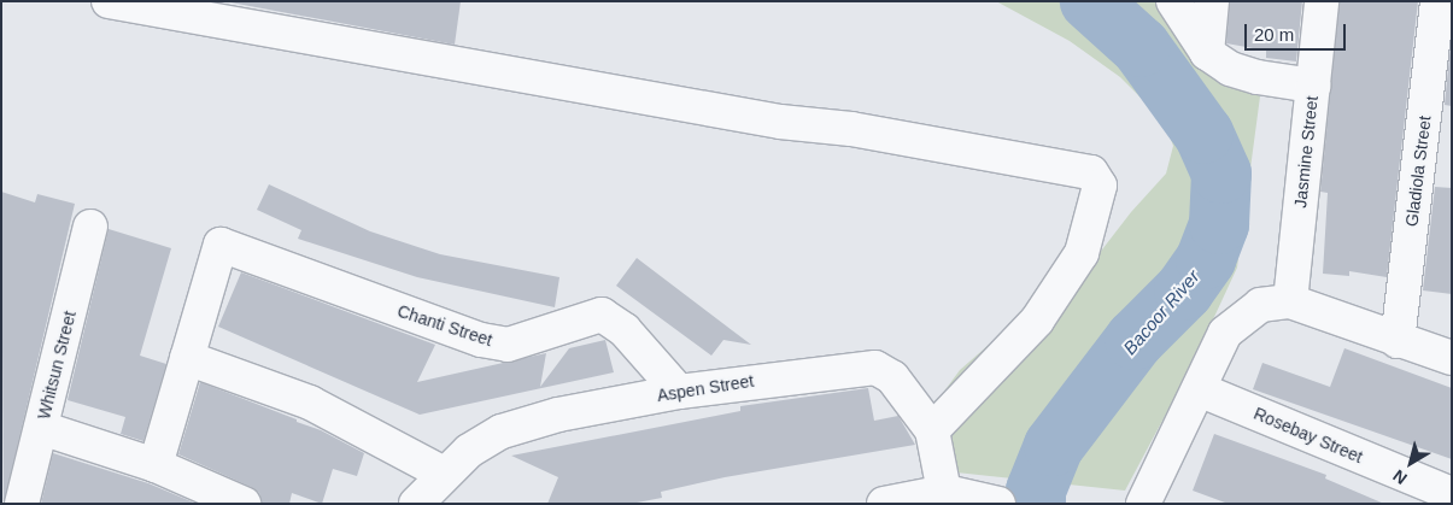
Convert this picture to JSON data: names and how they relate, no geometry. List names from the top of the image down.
{
  "streets": {
    "street": [
      "Jasmine Street",
      "Gladiola Street",
      "Chanti Street",
      "Whitsun Street",
      "Aspen Street",
      "Rosebay Street"
    ]
  },
  "crossings": [
    ["Chanti Street", "Aspen Street"]
  ],
  "water": ["Bacoor River"],
  "scale_bar": "20 m",
  "north": "bottom left"
}
